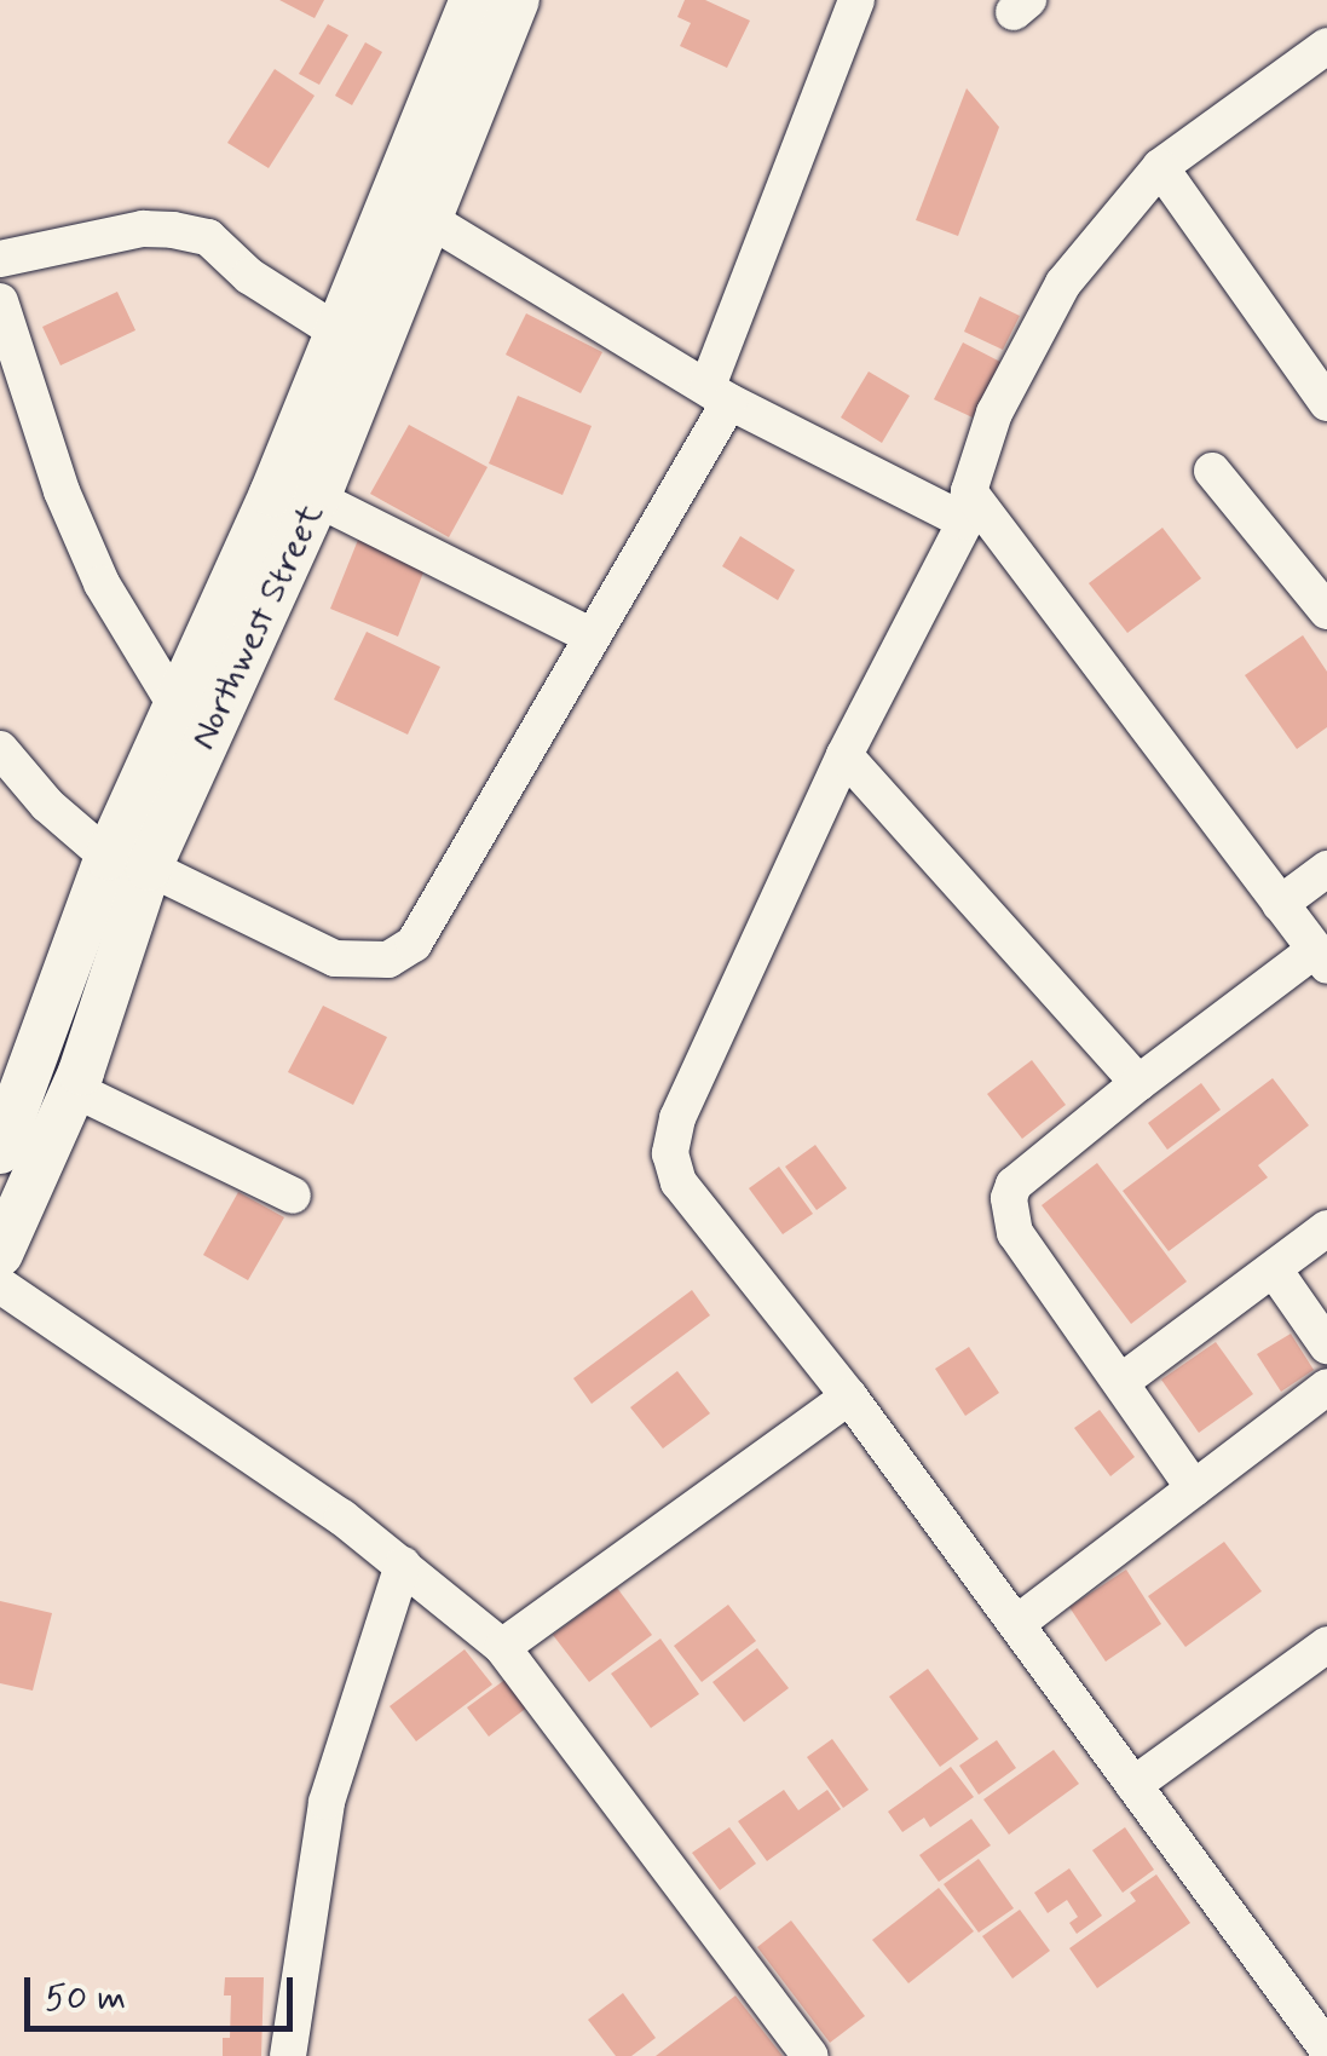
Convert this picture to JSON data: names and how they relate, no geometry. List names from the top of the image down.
{
  "streets": {
    "main road": ["Northwest Street"]
  },
  "scale_bar": "50 m"
}
